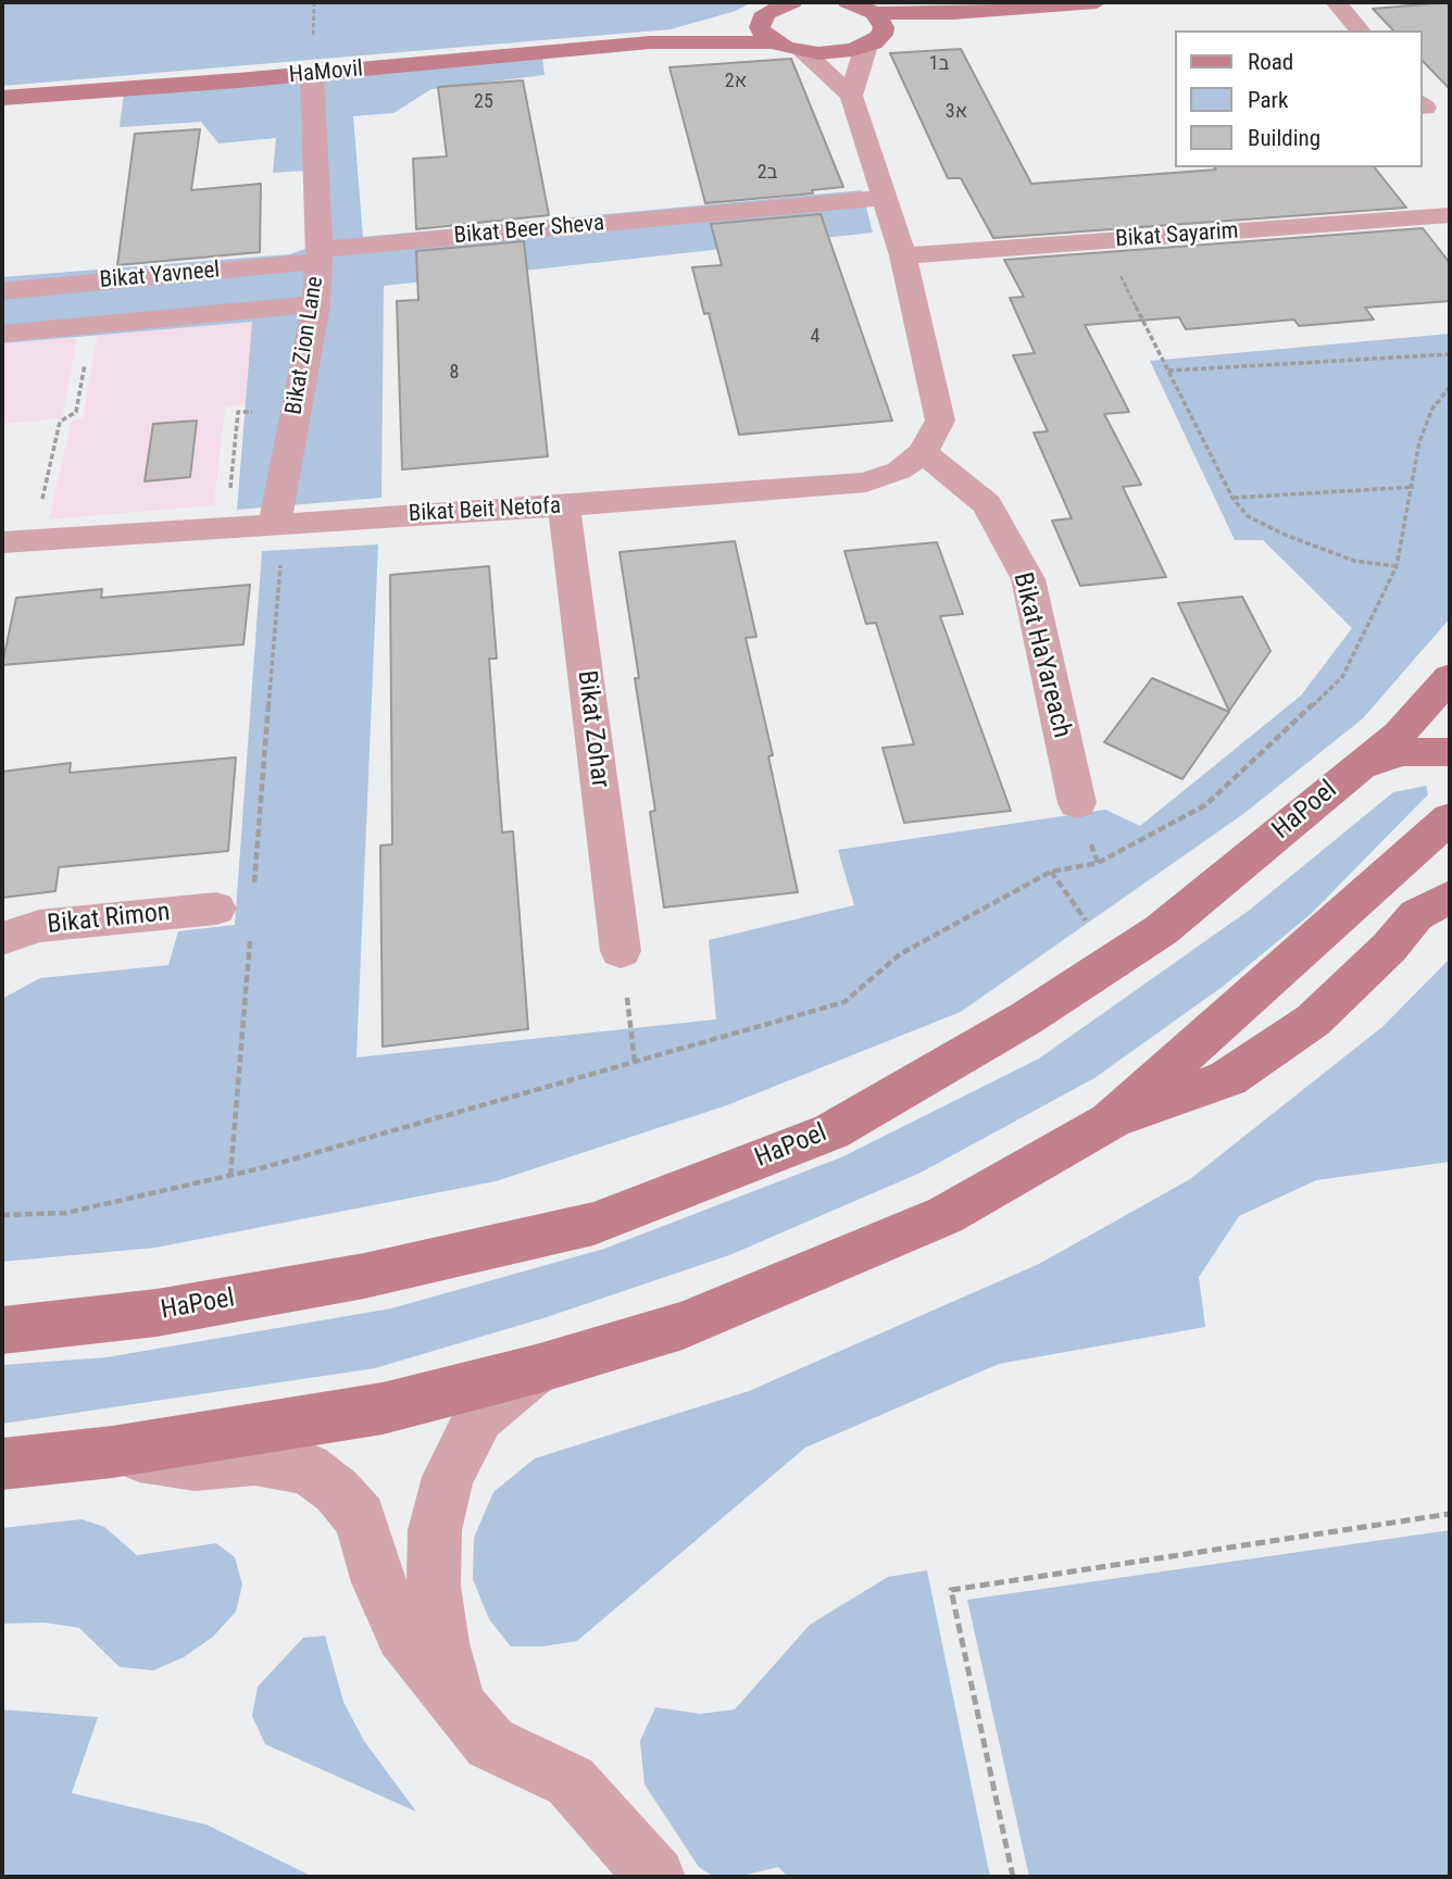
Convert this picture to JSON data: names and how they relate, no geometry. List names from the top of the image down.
{
  "streets": {
    "main road": ["HaMovil", "HaPoel"],
    "street": [
      "Bikat Beer Sheva",
      "Bikat Sayarim",
      "Bikat Yavneel",
      "Bikat Zion Lane",
      "Bikat Beit Netofa",
      "Bikat HaYareach",
      "Bikat Zohar",
      "Bikat Rimon"
    ]
  },
  "crossings": [
    ["HaMovil", "Bikat Zion Lane"],
    ["Bikat Beer Sheva", "Bikat Yavneel"],
    ["Bikat Beer Sheva", "Bikat Zion Lane"],
    ["Bikat Sayarim", "Bikat Beit Netofa"],
    ["Bikat Yavneel", "Bikat Zion Lane"],
    ["Bikat Zion Lane", "Bikat Beit Netofa"],
    ["Bikat Beit Netofa", "Bikat HaYareach"],
    ["Bikat Beit Netofa", "Bikat Zohar"]
  ],
  "house_numbers": [
    "1ב",
    "2א",
    "25",
    "3א",
    "2ב",
    "4",
    "8"
  ],
  "legend": ["Road", "Park", "Building"]
}
